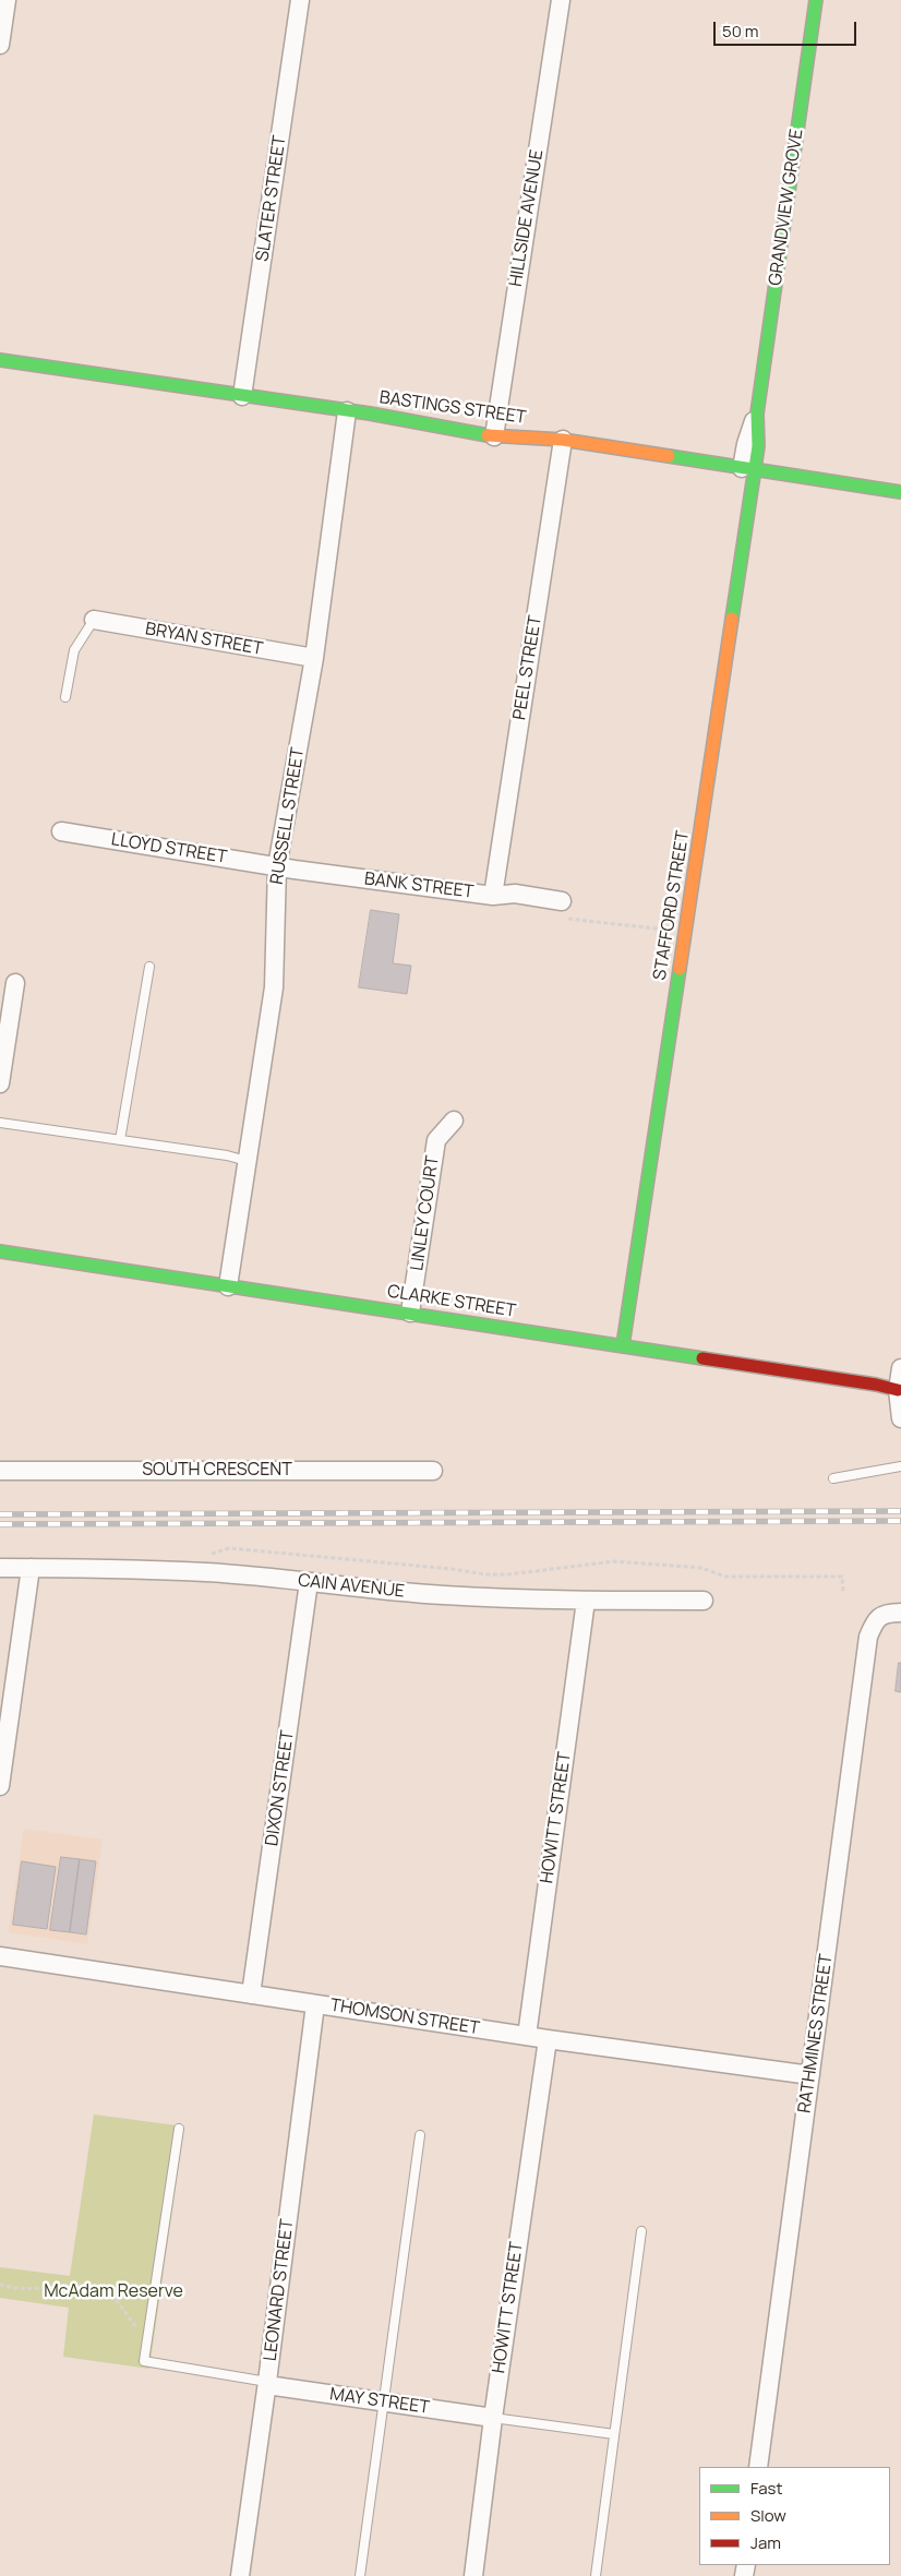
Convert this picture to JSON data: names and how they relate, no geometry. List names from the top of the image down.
{
  "streets": {
    "street": [
      "SLATER STREET",
      "GRANDVIEW GROVE",
      "HILLSIDE AVENUE",
      "BASTINGS STREET",
      "BRYAN STREET",
      "PEEL STREET",
      "RUSSELL STREET",
      "LLOYD STREET",
      "BANK STREET",
      "STAFFORD STREET",
      "LINLEY COURT",
      "CLARKE STREET",
      "SOUTH CRESCENT",
      "CAIN AVENUE",
      "DIXON STREET",
      "HOWITT STREET",
      "THOMSON STREET",
      "RATHMINES STREET",
      "LEONARD STREET",
      "MAY STREET"
    ]
  },
  "crossings": [
    ["SLATER STREET", "BASTINGS STREET"],
    ["GRANDVIEW GROVE", "BASTINGS STREET"],
    ["GRANDVIEW GROVE", "STAFFORD STREET"],
    ["HILLSIDE AVENUE", "BASTINGS STREET"],
    ["BASTINGS STREET", "PEEL STREET"],
    ["BASTINGS STREET", "RUSSELL STREET"],
    ["BASTINGS STREET", "STAFFORD STREET"],
    ["BRYAN STREET", "RUSSELL STREET"],
    ["PEEL STREET", "BANK STREET"],
    ["RUSSELL STREET", "LLOYD STREET"],
    ["RUSSELL STREET", "BANK STREET"],
    ["RUSSELL STREET", "CLARKE STREET"],
    ["LLOYD STREET", "BANK STREET"],
    ["STAFFORD STREET", "CLARKE STREET"],
    ["LINLEY COURT", "CLARKE STREET"],
    ["CAIN AVENUE", "DIXON STREET"],
    ["CAIN AVENUE", "HOWITT STREET"],
    ["DIXON STREET", "THOMSON STREET"],
    ["HOWITT STREET", "THOMSON STREET"],
    ["HOWITT STREET", "MAY STREET"],
    ["THOMSON STREET", "RATHMINES STREET"],
    ["THOMSON STREET", "LEONARD STREET"],
    ["LEONARD STREET", "MAY STREET"]
  ],
  "parks": ["McAdam Reserve"],
  "legend": ["Fast", "Slow", "Jam"],
  "scale_bar": "50 m"
}
